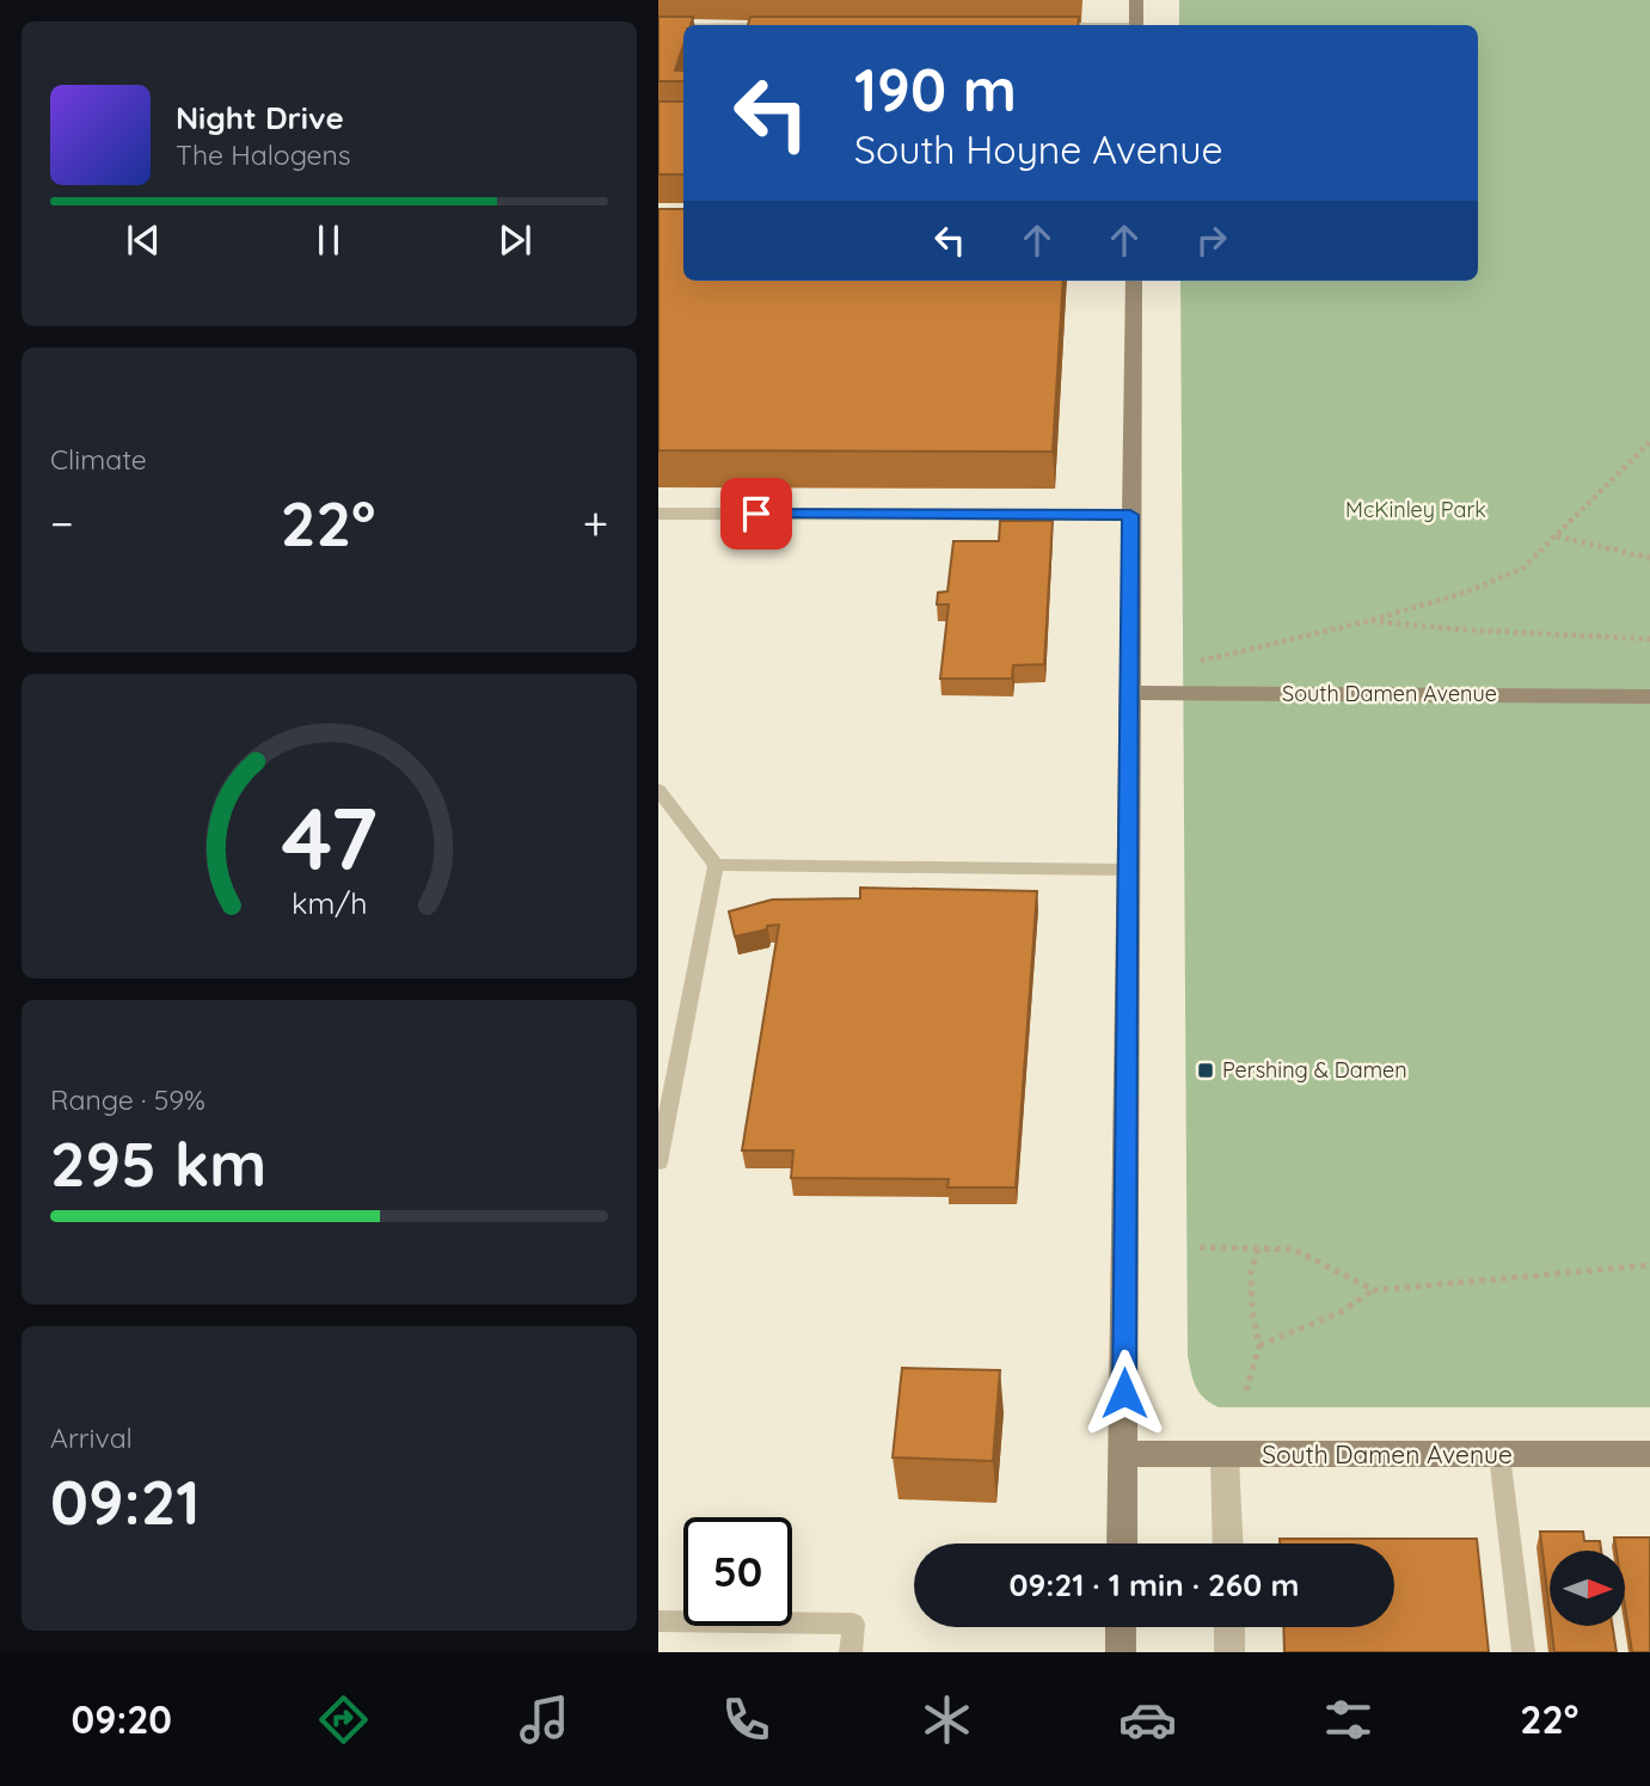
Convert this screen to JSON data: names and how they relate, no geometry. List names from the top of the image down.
{
  "streets": {
    "main road": ["South Damen Avenue"]
  },
  "parks": ["McKinley Park"],
  "places": {
    "transit": ["Pershing & Damen"]
  },
  "north": "right",
  "page": {
    "turn": ["190 m", "South Hoyne Avenue"],
    "song": ["Night Drive", "The Halogens"],
    "tile": [
      "Climate",
      ["Range · 59%", "295 km"],
      ["Arrival", "09:21"]
    ],
    "heat": ["−", "22°", "+"],
    "limit": "50",
    "trip": "09:21 · 1 min · 260 m",
    "tabs": ["09:20", "22°"],
    "gauge": ["47", "km/h"]
  }
}
